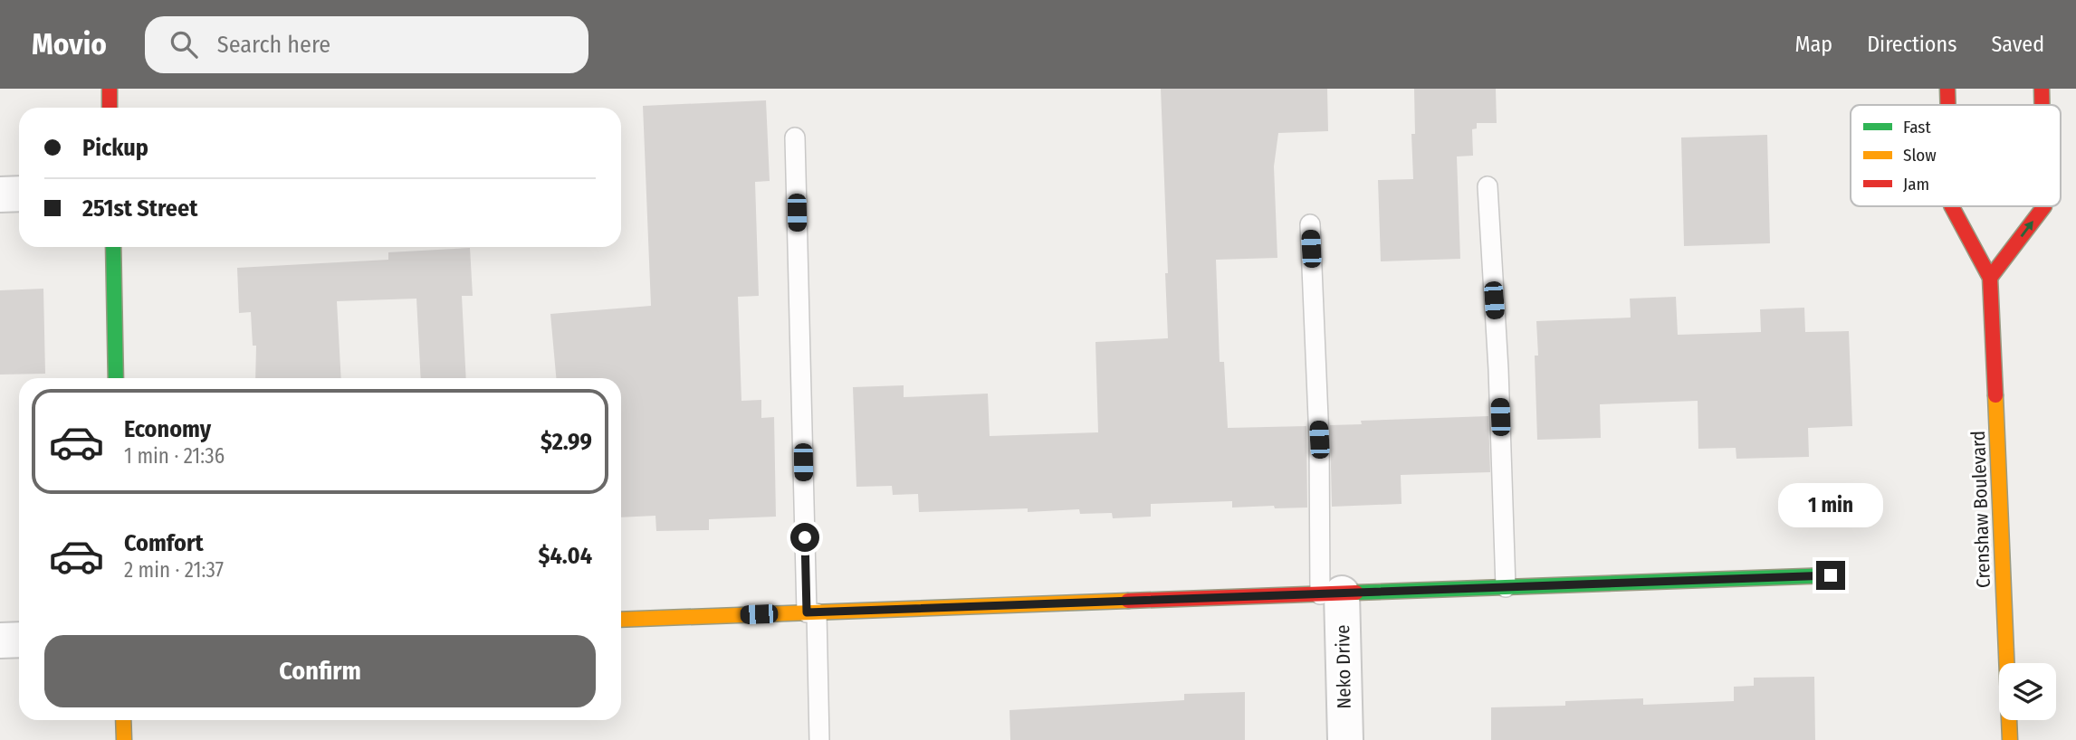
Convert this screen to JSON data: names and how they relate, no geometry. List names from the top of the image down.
{
  "streets": {
    "street": ["Crenshaw Boulevard", "Neko Drive"]
  },
  "legend": ["Fast", "Slow", "Jam"],
  "page": {
    "header": "Movio",
    "search": "Search here",
    "nav": ["Map", "Directions", "Saved"],
    "banner": ["Pickup", "251st Street"],
    "list": [
      {
        "name": "Economy",
        "note": "1 min · 21:36",
        "value": "$2.99"
      },
      {
        "name": "Comfort",
        "note": "2 min · 21:37",
        "value": "$4.04"
      }
    ],
    "bubble": "1 min",
    "buttons": "Confirm"
  }
}
